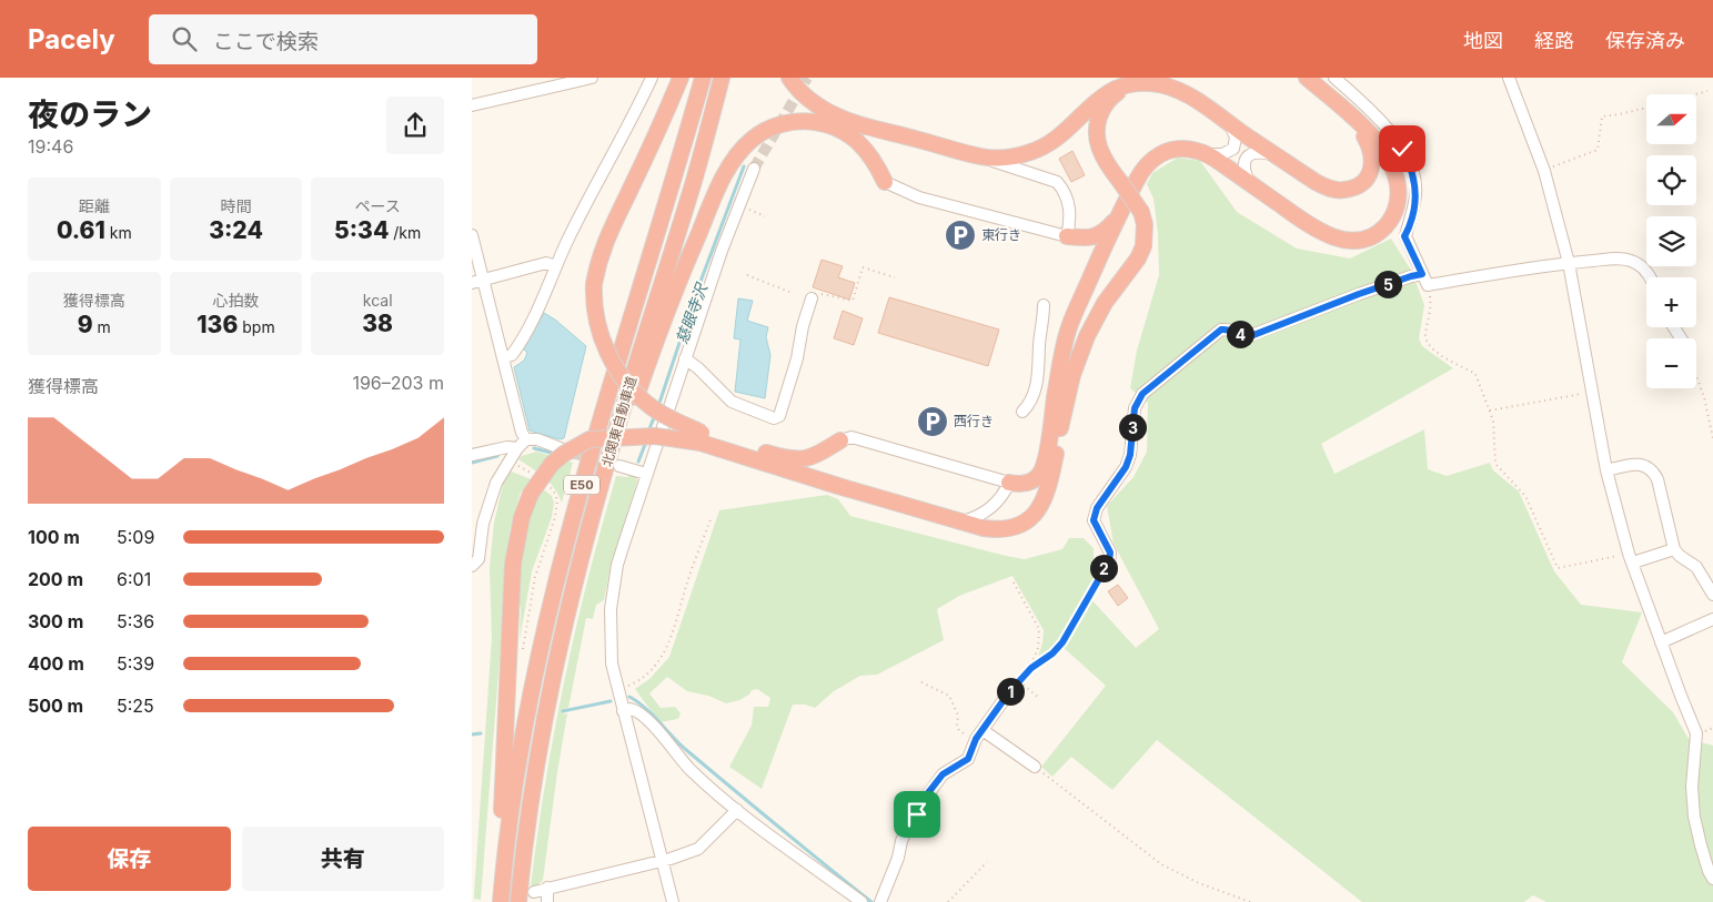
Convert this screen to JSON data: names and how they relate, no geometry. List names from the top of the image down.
{
  "streets": {
    "highway": ["北関東自動車道", "E50"]
  },
  "water": ["慈眼寺沢"],
  "places": {
    "parking": ["東行き", "西行き"]
  },
  "north": "right",
  "page": {
    "header": "Pacely",
    "search": "ここで検索",
    "nav": ["地図", "経路", "保存済み"],
    "heading": ["夜のラン", "19:46"],
    "map_buttons": ["+", "−"],
    "stats": [
      ["距離", "0.61 km"],
      ["時間", "3:24"],
      ["ペース", "5:34 /km"],
      ["獲得標高", "9 m"],
      ["心拍数", "136 bpm"],
      ["kcal", "38"]
    ],
    "pins": [
      "5",
      "4",
      "3",
      "2",
      "1"
    ],
    "chart": ["獲得標高", "196–203 m"],
    "list": [
      {
        "name": "100 m",
        "note": "5:09"
      },
      {
        "name": "200 m",
        "note": "6:01"
      },
      {
        "name": "300 m",
        "note": "5:36"
      },
      {
        "name": "400 m",
        "note": "5:39"
      },
      {
        "name": "500 m",
        "note": "5:25"
      }
    ],
    "buttons": ["保存", "共有"]
  }
}
